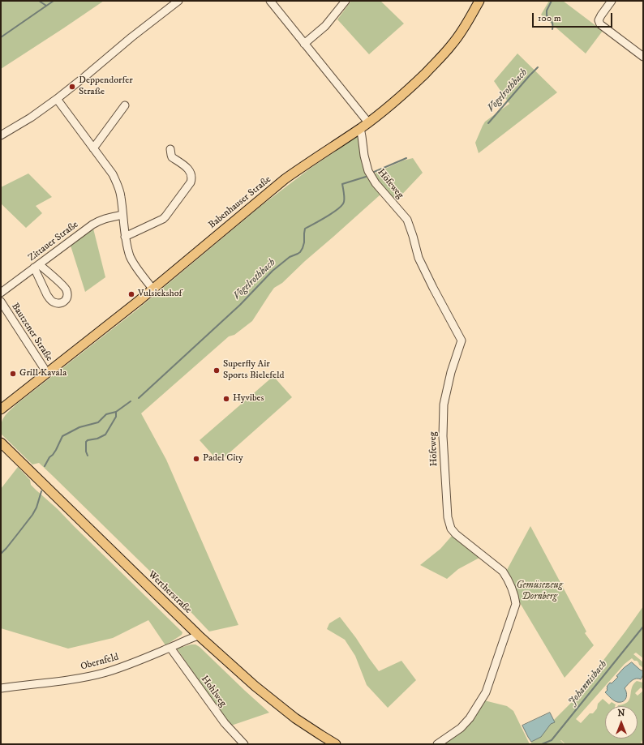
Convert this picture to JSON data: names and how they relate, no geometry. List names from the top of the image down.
{
  "streets": {
    "main road": ["Babenhauser Straße", "Wertherstraße"],
    "street": [
      "Höfeweg",
      "Zittauer Straße",
      "Bautzener Straße",
      "Obernfeld",
      "Hohlweg"
    ]
  },
  "crossings": [
    ["Höfeweg", "Babenhauser Straße"],
    ["Babenhauser Straße", "Bautzener Straße"],
    ["Wertherstraße", "Obernfeld"],
    ["Obernfeld", "Hohlweg"]
  ],
  "water": ["Vogelrothbach", "Johannisbach"],
  "parks": ["Gemüsezeug Dornberg"],
  "places": [
    "Deppendorfer Straße",
    "Vulsiekshof",
    "Superfly Air Sports Bielefeld",
    "Grill Kavala",
    "Hyvibes",
    "Padel City"
  ],
  "scale_bar": "100 m",
  "north": "top"
}
